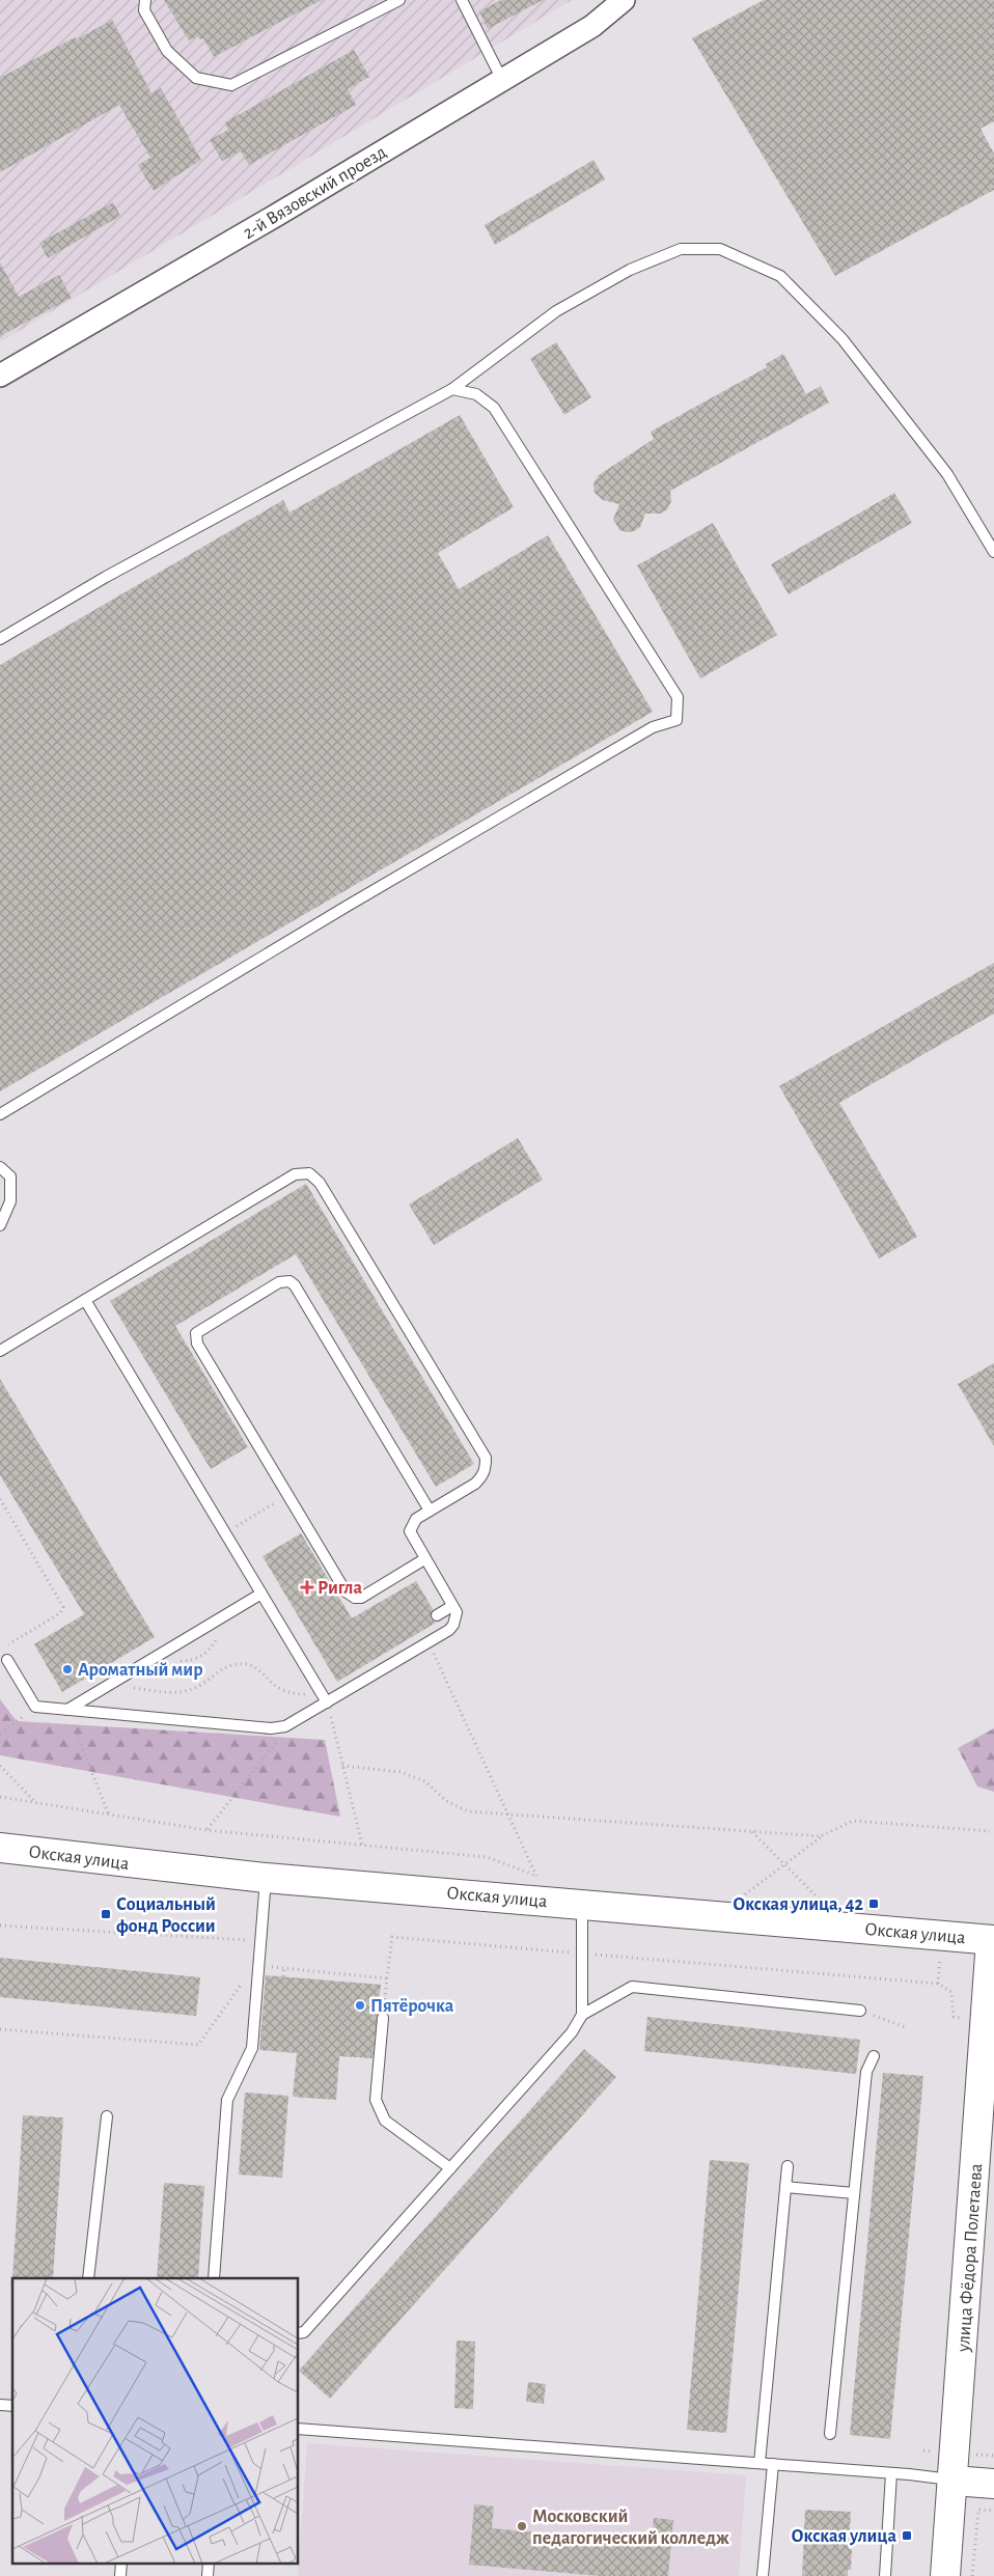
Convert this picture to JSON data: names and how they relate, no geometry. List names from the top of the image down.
{
  "streets": {
    "main road": ["Окская улица", "улица Фёдора Полетаева"],
    "street": ["2-й Вязовский проезд"]
  },
  "crossings": [
    ["Окская улица", "улица Фёдора Полетаева"]
  ],
  "places": {
    "health": ["Ригла"],
    "other": ["Ароматный мир", "Пятёрочка", "Московский педагогический колледж"],
    "transit": ["Окская улица, 42", "Социальный фонд России", "Окская улица"]
  }
}
